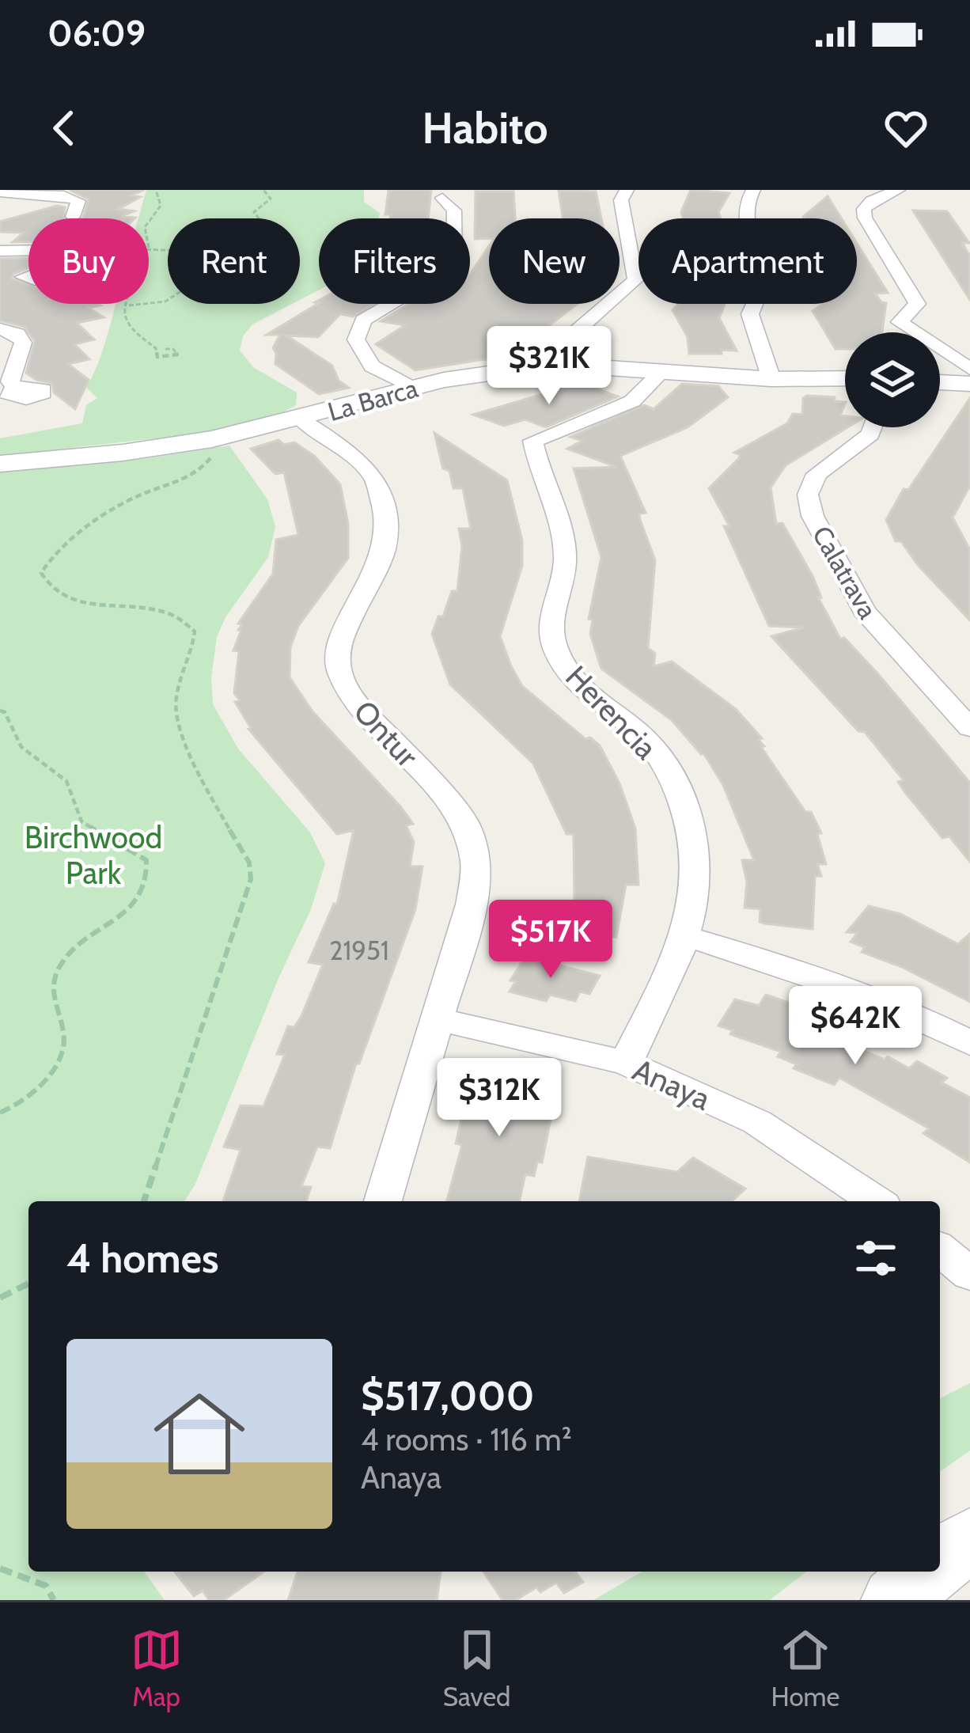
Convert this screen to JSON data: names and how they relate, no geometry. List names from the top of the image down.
{
  "streets": {
    "street": [
      "La Barca",
      "Calatrava",
      "Herencia",
      "Ontur",
      "Anaya"
    ]
  },
  "crossings": [
    ["La Barca", "Herencia"],
    ["La Barca", "Ontur"],
    ["Herencia", "Anaya"],
    ["Ontur", "Anaya"]
  ],
  "parks": ["Birchwood Park"],
  "house_numbers": ["21951"],
  "page": {
    "status": "06:09",
    "header": "Habito",
    "chip": [
      "Buy",
      "Rent",
      "Filters",
      "New",
      "Apartment"
    ],
    "price": [
      "$321K",
      "$517K",
      "$642K",
      "$312K"
    ],
    "heading": "4 homes",
    "list": [
      {
        "name": "$517,000",
        "note": "4 rooms · 116 m² · Anaya"
      }
    ],
    "tabs": ["Map", "Saved", "Home"]
  }
}
